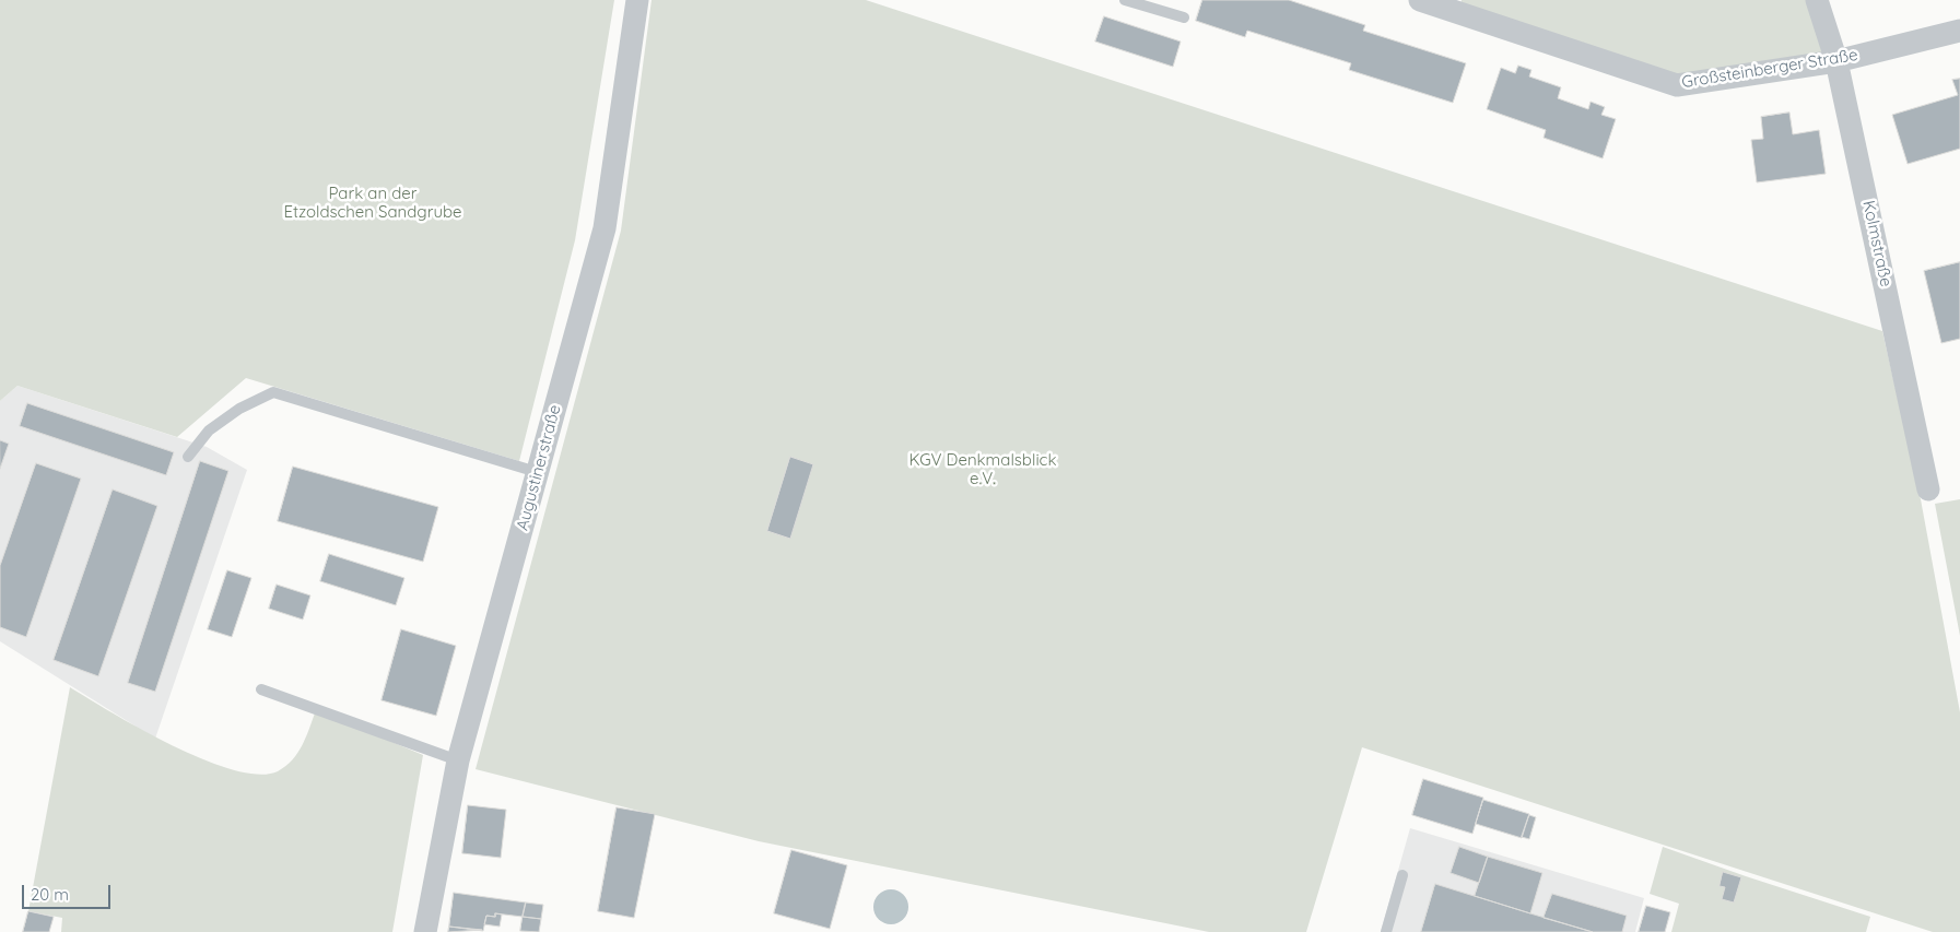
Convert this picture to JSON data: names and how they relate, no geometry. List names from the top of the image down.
{
  "streets": {
    "street": ["Großsteinberger Straße", "Kolmstraße", "Augustinerstraße"]
  },
  "crossings": [
    ["Großsteinberger Straße", "Kolmstraße"]
  ],
  "parks": ["Park an der Etzoldschen Sandgrube", "KGV Denkmalsblick e.V."],
  "scale_bar": "20 m"
}
